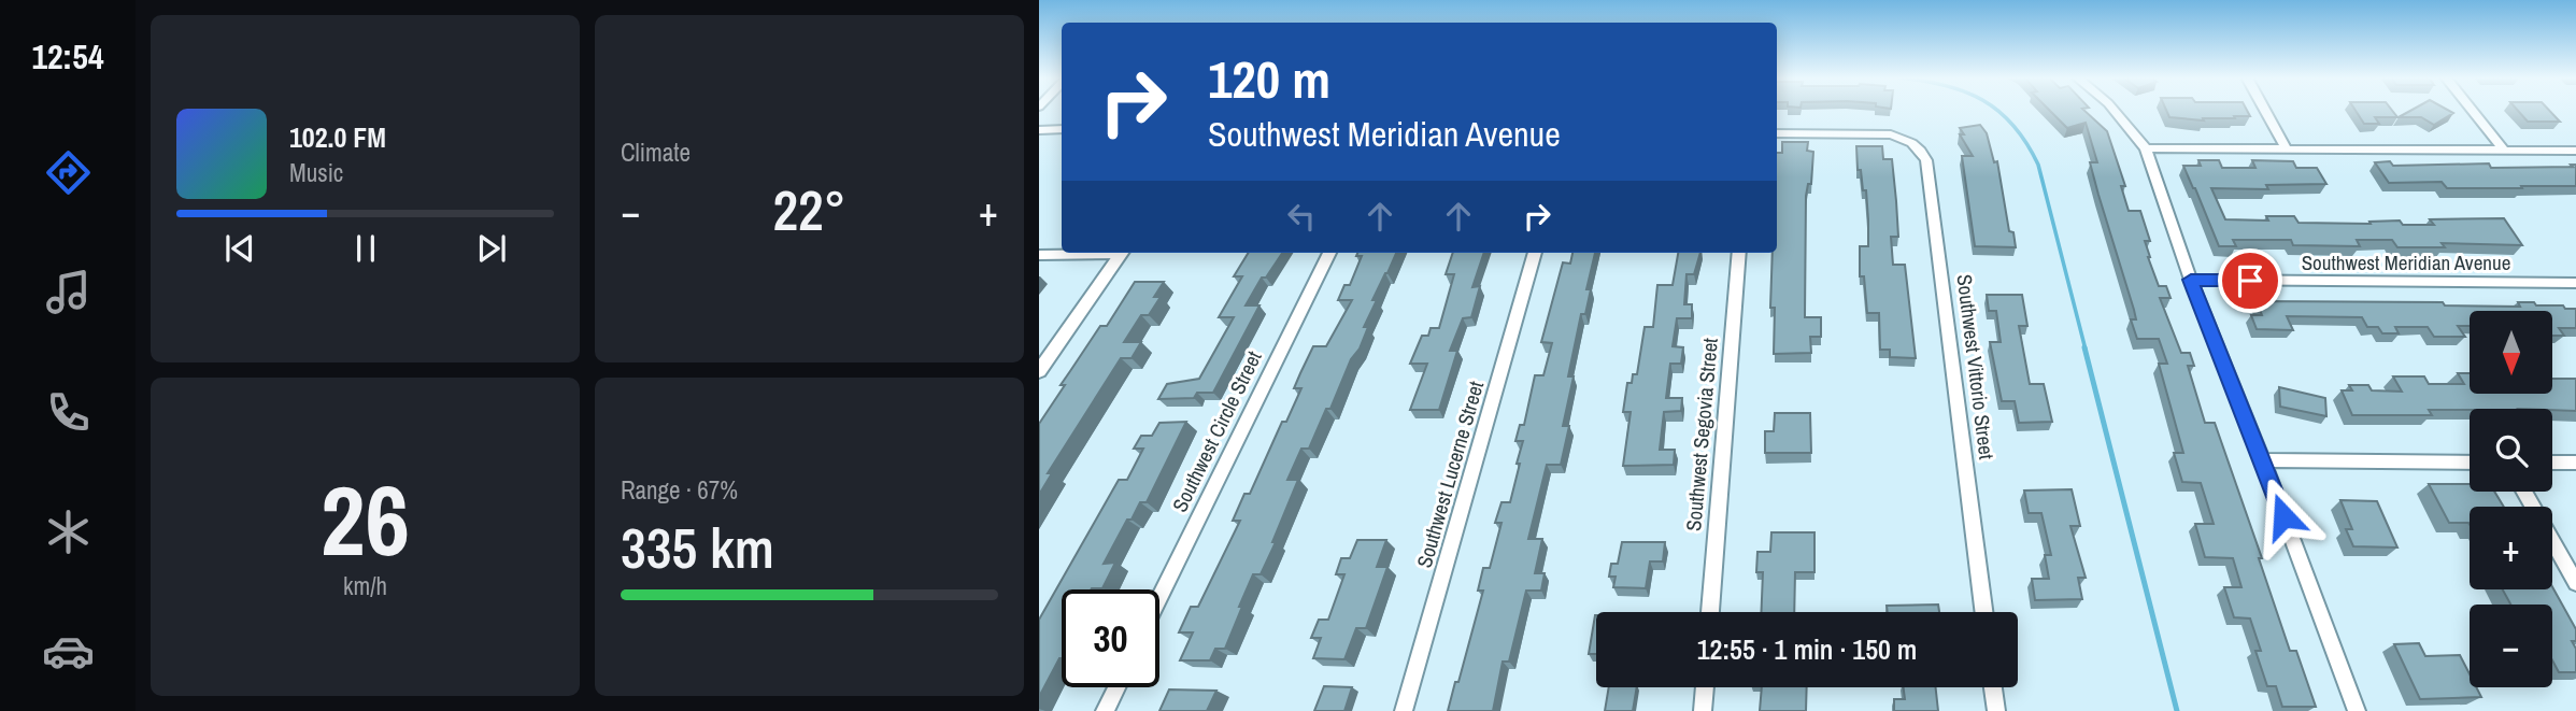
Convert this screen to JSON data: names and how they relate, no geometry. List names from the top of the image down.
{
  "streets": {
    "street": [
      "Southwest Meridian Avenue",
      "Southwest Vittorio Street",
      "Southwest Circle Street",
      "Southwest Segovia Street",
      "Southwest Lucerne Street"
    ]
  },
  "north": "bottom",
  "page": {
    "tabs": "12:54",
    "tile": [
      "Climate",
      ["26", "km/h"],
      ["Range · 67%", "335 km"]
    ],
    "turn": ["120 m", "Southwest Meridian Avenue"],
    "song": ["102.0 FM", "Music"],
    "heat": ["−", "22°", "+"],
    "map_buttons": ["+", "−"],
    "limit": "30",
    "trip": "12:55 · 1 min · 150 m"
  }
}
